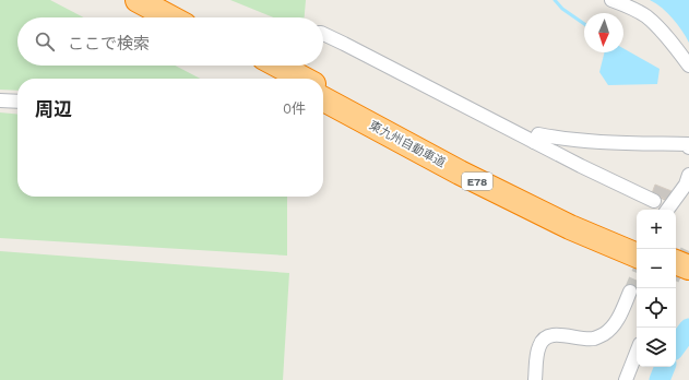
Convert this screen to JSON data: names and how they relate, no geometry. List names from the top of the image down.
{
  "streets": {
    "highway": ["東九州自動車道", "E78"]
  },
  "north": "bottom",
  "page": {
    "search": "ここで検索",
    "heading": ["周辺", "0件"],
    "map_buttons": ["+", "−"]
  }
}
